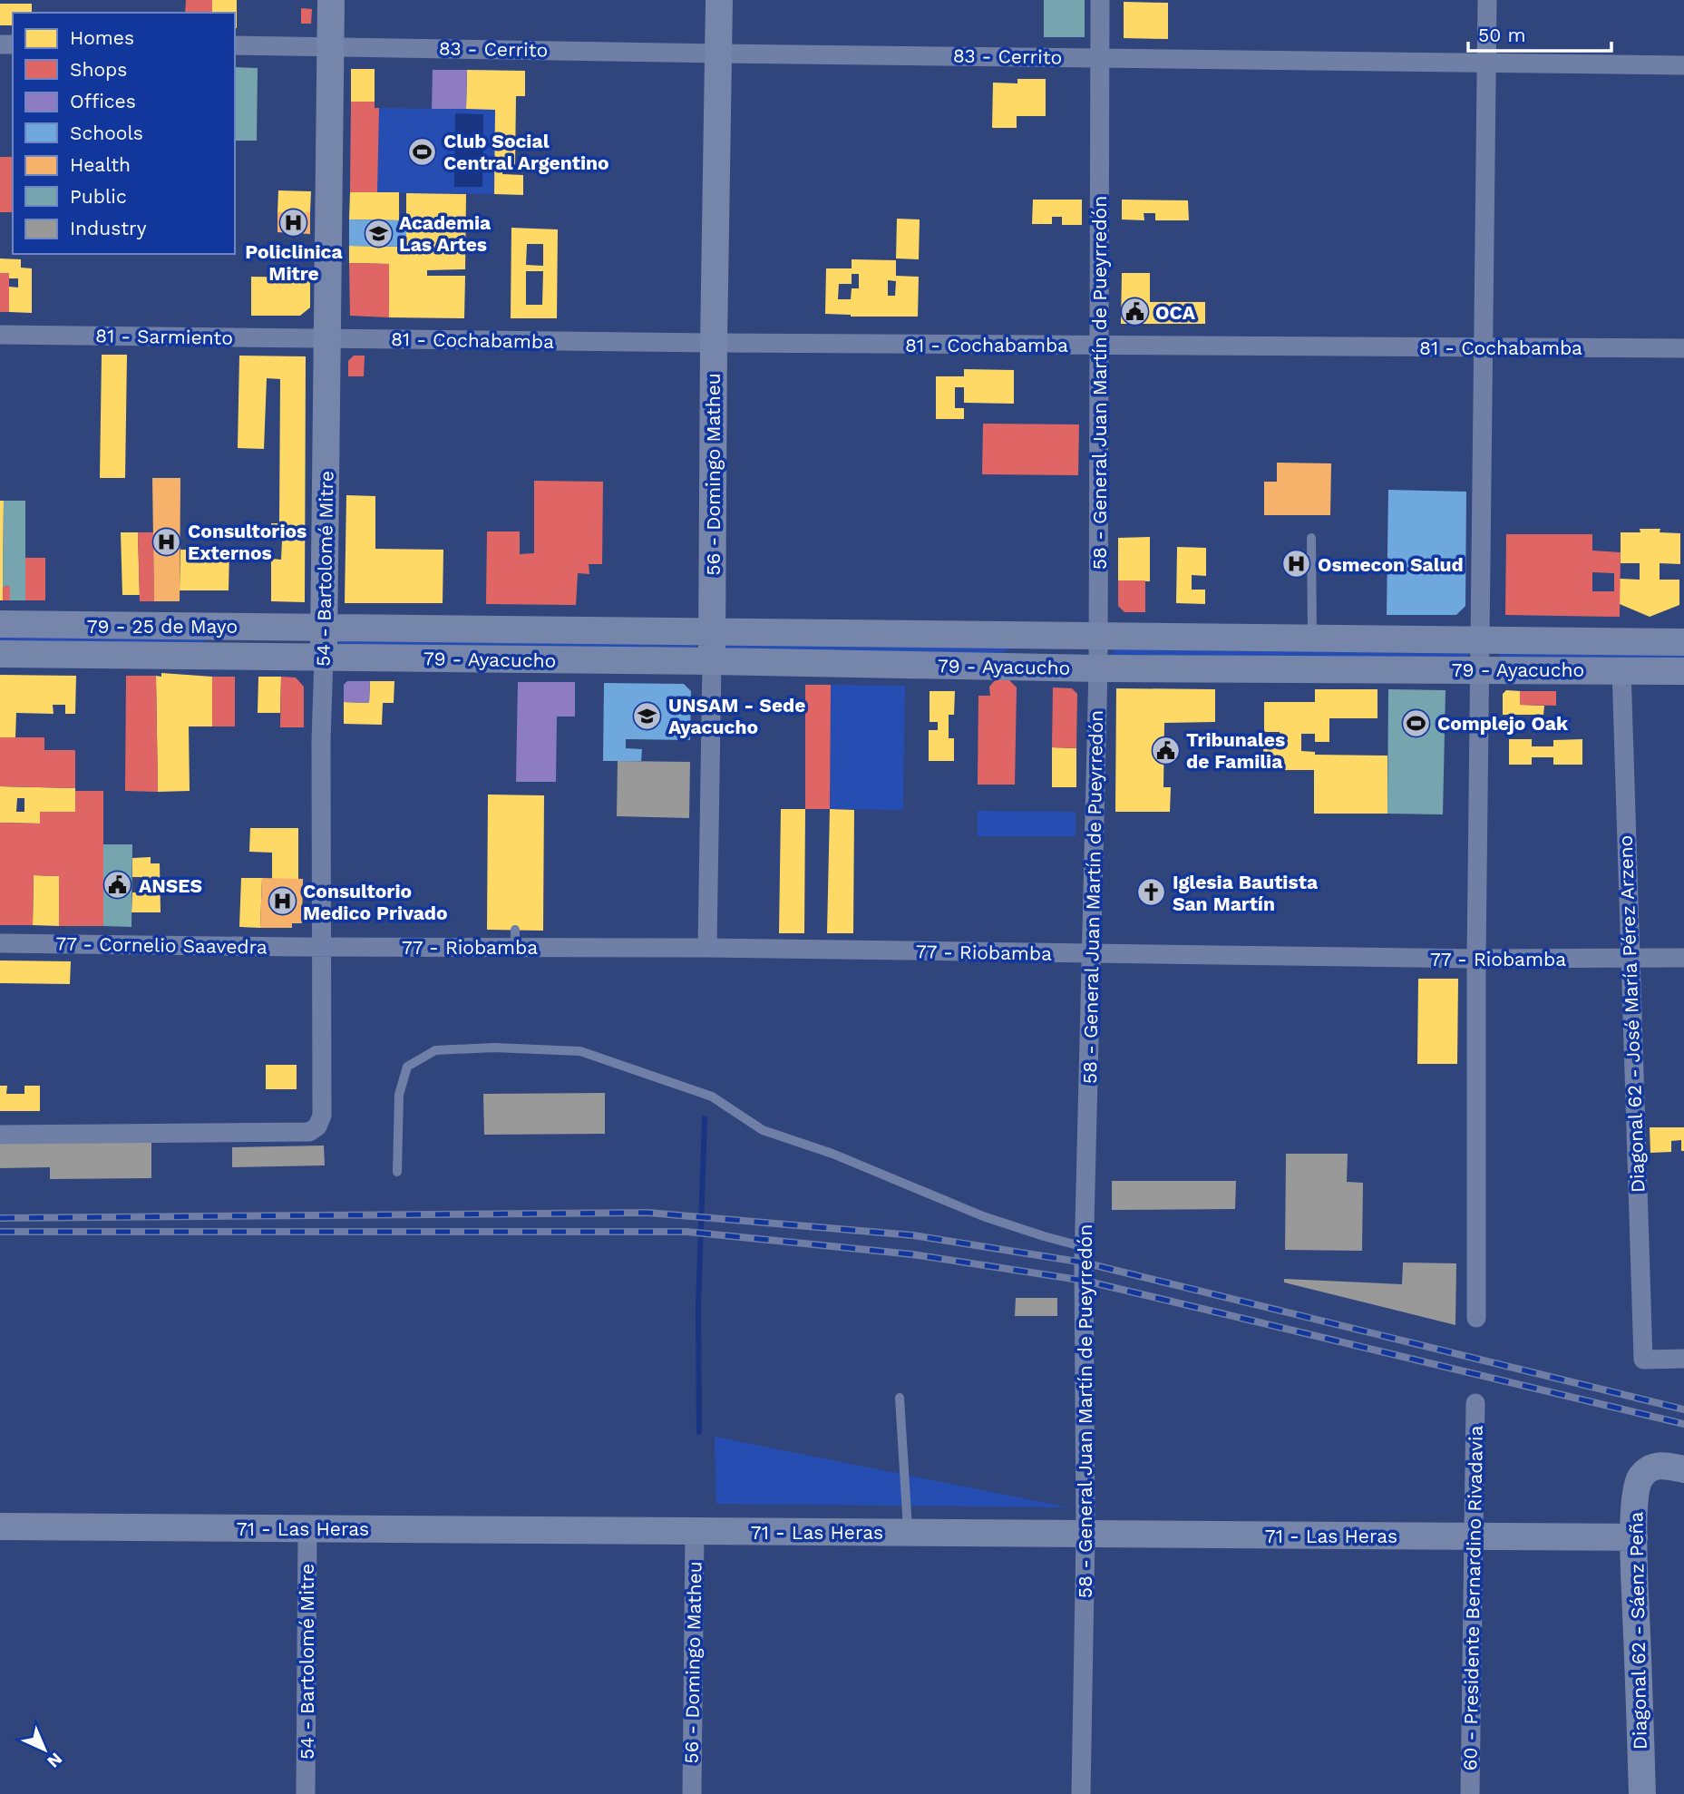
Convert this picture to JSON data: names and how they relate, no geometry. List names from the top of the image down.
{
  "streets": {
    "main road": [
      "56 - Domingo Matheu",
      "54 - Bartolomé Mitre",
      "79 - 25 de Mayo",
      "79 - Ayacucho",
      "71 - Las Heras",
      "Diagonal 62 - Sáenz Peña"
    ],
    "street": [
      "83 - Cerrito",
      "81 - Sarmiento",
      "81 - Cochabamba",
      "58 - General Juan Martín de Pueyrredón",
      "77 - Cornelio Saavedra",
      "77 - Riobamba",
      "Diagonal 62 - José María Pérez Arzeno",
      "60 - Presidente Bernardino Rivadavia"
    ]
  },
  "crossings": [
    ["83 - Cerrito", "58 - General Juan Martín de Pueyrredón"],
    ["83 - Cerrito", "56 - Domingo Matheu"],
    ["83 - Cerrito", "54 - Bartolomé Mitre"],
    ["81 - Sarmiento", "81 - Cochabamba"],
    ["81 - Sarmiento", "54 - Bartolomé Mitre"],
    ["81 - Cochabamba", "58 - General Juan Martín de Pueyrredón"],
    ["81 - Cochabamba", "56 - Domingo Matheu"],
    ["81 - Cochabamba", "54 - Bartolomé Mitre"],
    ["58 - General Juan Martín de Pueyrredón", "79 - Ayacucho"],
    ["58 - General Juan Martín de Pueyrredón", "77 - Riobamba"],
    ["58 - General Juan Martín de Pueyrredón", "71 - Las Heras"],
    ["56 - Domingo Matheu", "79 - Ayacucho"],
    ["56 - Domingo Matheu", "77 - Riobamba"],
    ["56 - Domingo Matheu", "71 - Las Heras"],
    ["54 - Bartolomé Mitre", "79 - 25 de Mayo"],
    ["54 - Bartolomé Mitre", "79 - Ayacucho"],
    ["54 - Bartolomé Mitre", "77 - Cornelio Saavedra"],
    ["54 - Bartolomé Mitre", "77 - Riobamba"],
    ["54 - Bartolomé Mitre", "71 - Las Heras"],
    ["79 - 25 de Mayo", "79 - Ayacucho"],
    ["79 - Ayacucho", "Diagonal 62 - José María Pérez Arzeno"],
    ["77 - Cornelio Saavedra", "77 - Riobamba"],
    ["77 - Riobamba", "Diagonal 62 - José María Pérez Arzeno"],
    ["71 - Las Heras", "60 - Presidente Bernardino Rivadavia"],
    ["71 - Las Heras", "Diagonal 62 - Sáenz Peña"]
  ],
  "places": {
    "sports": ["Club Social Central Argentino", "Complejo Oak"],
    "hospital": [
      "Policlinica Mitre",
      "Consultorios Externos",
      "Osmecon Salud",
      "Consultorio Medico Privado"
    ],
    "school or university": ["Academia Las Artes", "UNSAM - Sede Ayacucho"],
    "public building": ["OCA", "Tribunales de Familia", "ANSES"],
    "church": ["Iglesia Bautista San Martín"]
  },
  "legend": [
    "Homes",
    "Shops",
    "Offices",
    "Schools",
    "Health",
    "Public",
    "Industry"
  ],
  "scale_bar": "50 m",
  "north": "bottom right"
}
